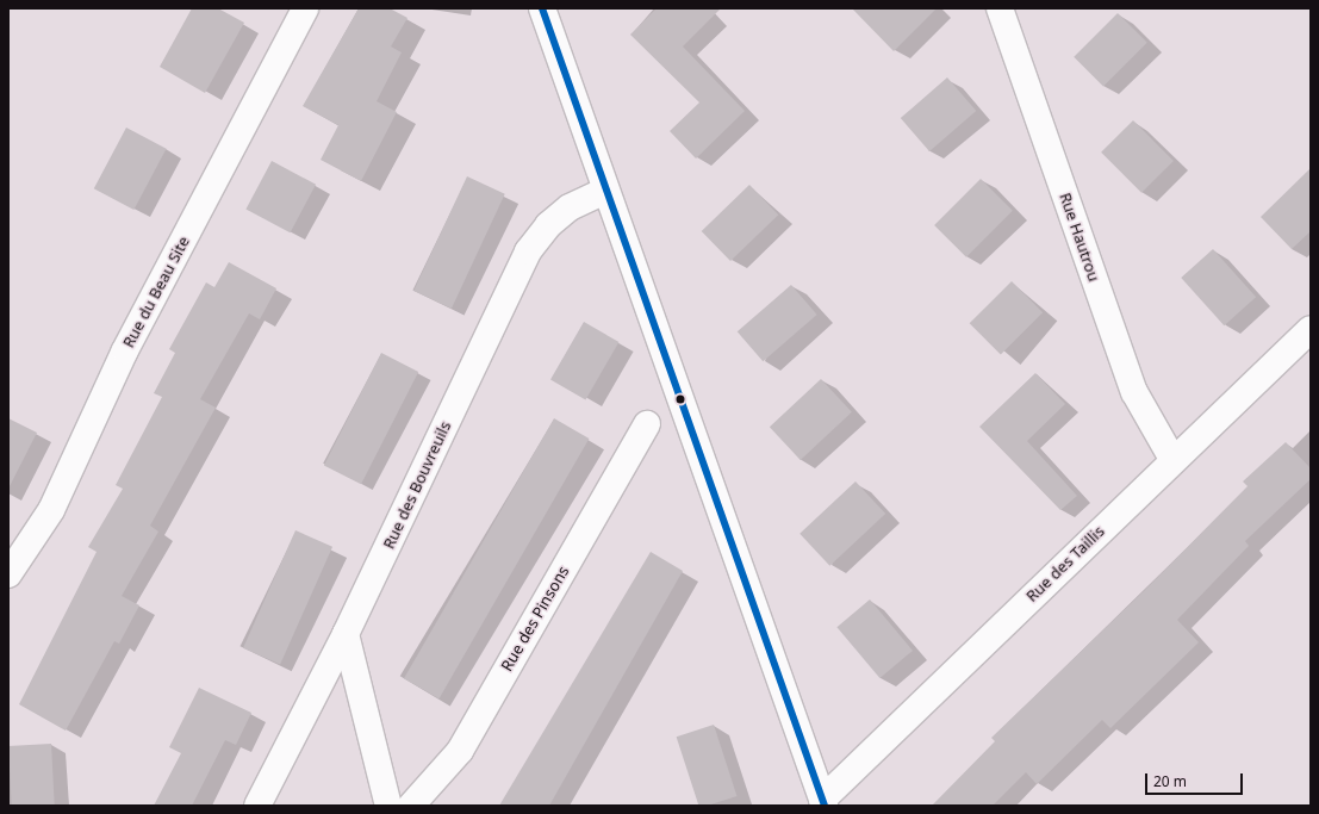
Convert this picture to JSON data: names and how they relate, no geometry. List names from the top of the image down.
{
  "streets": {
    "street": [
      "Rue Hautrou",
      "Rue du Beau Site",
      "Rue des Bouvreuils",
      "Rue des Taillis",
      "Rue des Pinsons"
    ]
  },
  "crossings": [
    ["Rue Hautrou", "Rue des Taillis"]
  ],
  "scale_bar": "20 m"
}
